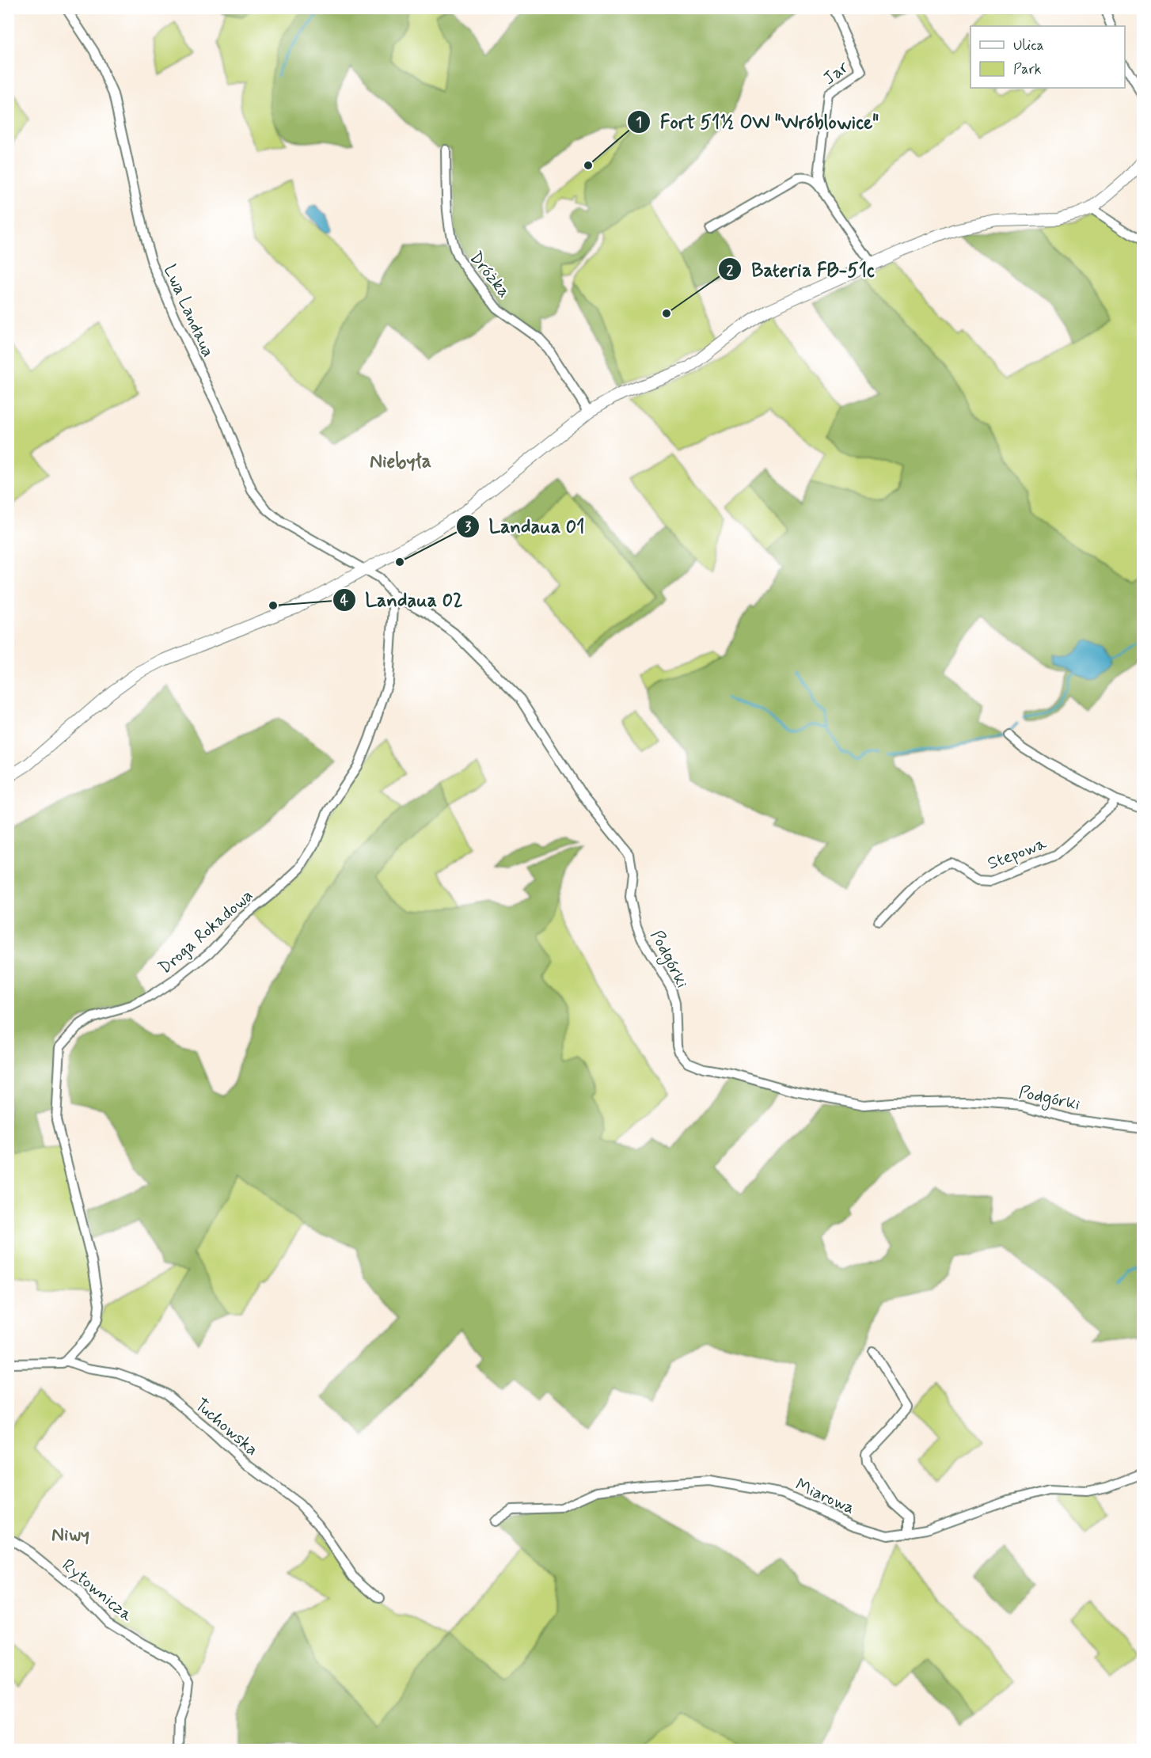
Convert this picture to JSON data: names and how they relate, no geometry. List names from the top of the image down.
{
  "streets": {
    "street": [
      "Jar",
      "Dróżka",
      "Lwa Landaua",
      "Stepowa",
      "Droga Rokadowa",
      "Podgórki",
      "Tuchowska",
      "Miarowa",
      "Rytownicza"
    ]
  },
  "crossings": [
    ["Lwa Landaua", "Podgórki"],
    ["Droga Rokadowa", "Podgórki"],
    ["Droga Rokadowa", "Tuchowska"]
  ],
  "districts": ["Niebyła", "Niwy"],
  "places": [
    "Fort 51½ OW \"Wróblowice\"",
    "Bateria FB-51c",
    "Landaua 01",
    "Landaua 02"
  ],
  "legend": ["Ulica", "Park"]
}
